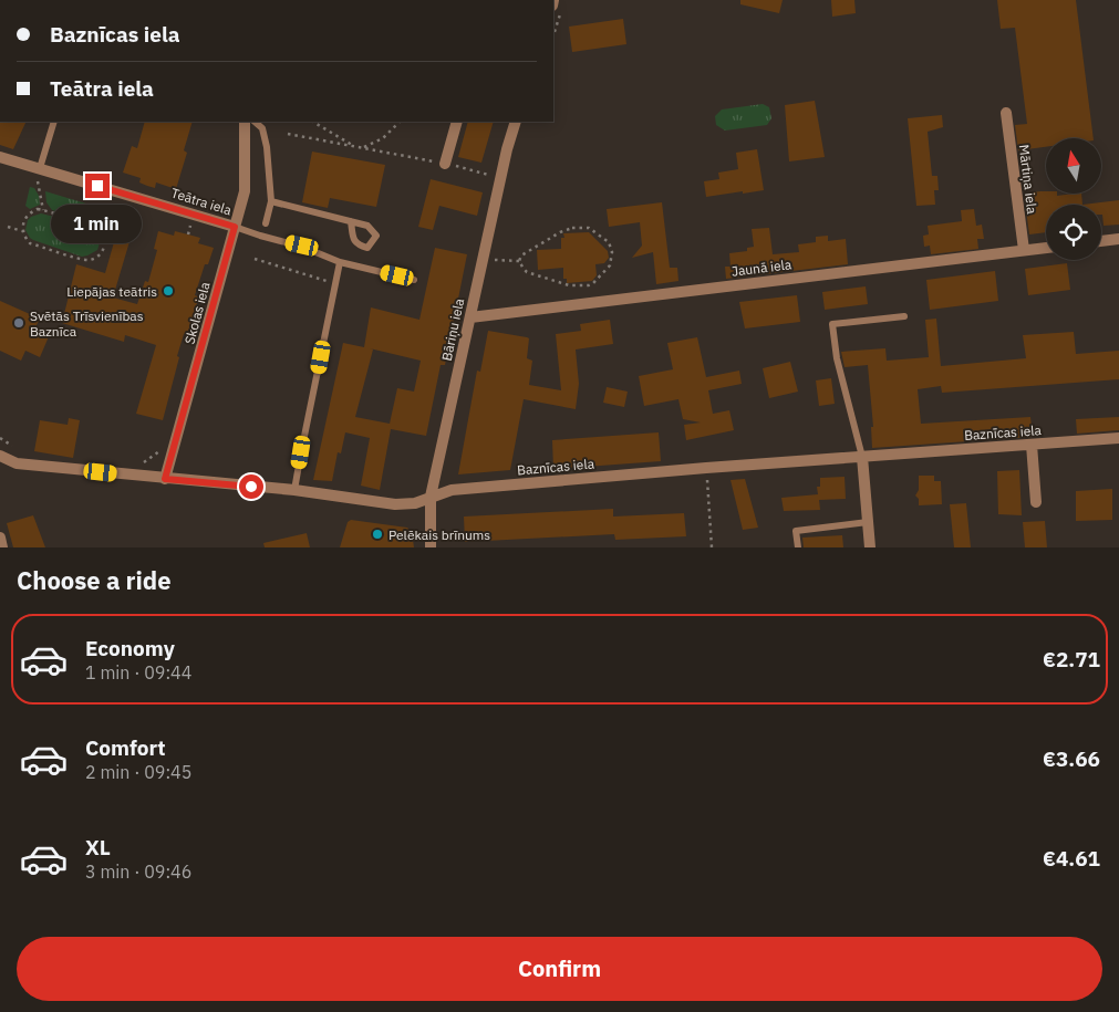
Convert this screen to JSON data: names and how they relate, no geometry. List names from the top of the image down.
{
  "streets": {
    "street": [
      "Mārtiņa iela",
      "Teātra iela",
      "Jaunā iela",
      "Skolas iela",
      "Bāriņu iela",
      "Baznīcas iela"
    ]
  },
  "crossings": [
    ["Mārtiņa iela", "Jaunā iela"],
    ["Teātra iela", "Skolas iela"],
    ["Jaunā iela", "Bāriņu iela"],
    ["Skolas iela", "Baznīcas iela"],
    ["Bāriņu iela", "Baznīcas iela"]
  ],
  "places": ["Liepājas teātris", "Svētās Trīsvienības Baznīca", "Pelēkais brīnums"],
  "north": "top",
  "page": {
    "banner": ["Baznīcas iela", "Teātra iela"],
    "bubble": "1 min",
    "heading": "Choose a ride",
    "list": [
      {
        "name": "Economy",
        "note": "1 min · 09:44",
        "value": "€2.71"
      },
      {
        "name": "Comfort",
        "note": "2 min · 09:45",
        "value": "€3.66"
      },
      {
        "name": "XL",
        "note": "3 min · 09:46",
        "value": "€4.61"
      }
    ],
    "buttons": "Confirm"
  }
}
